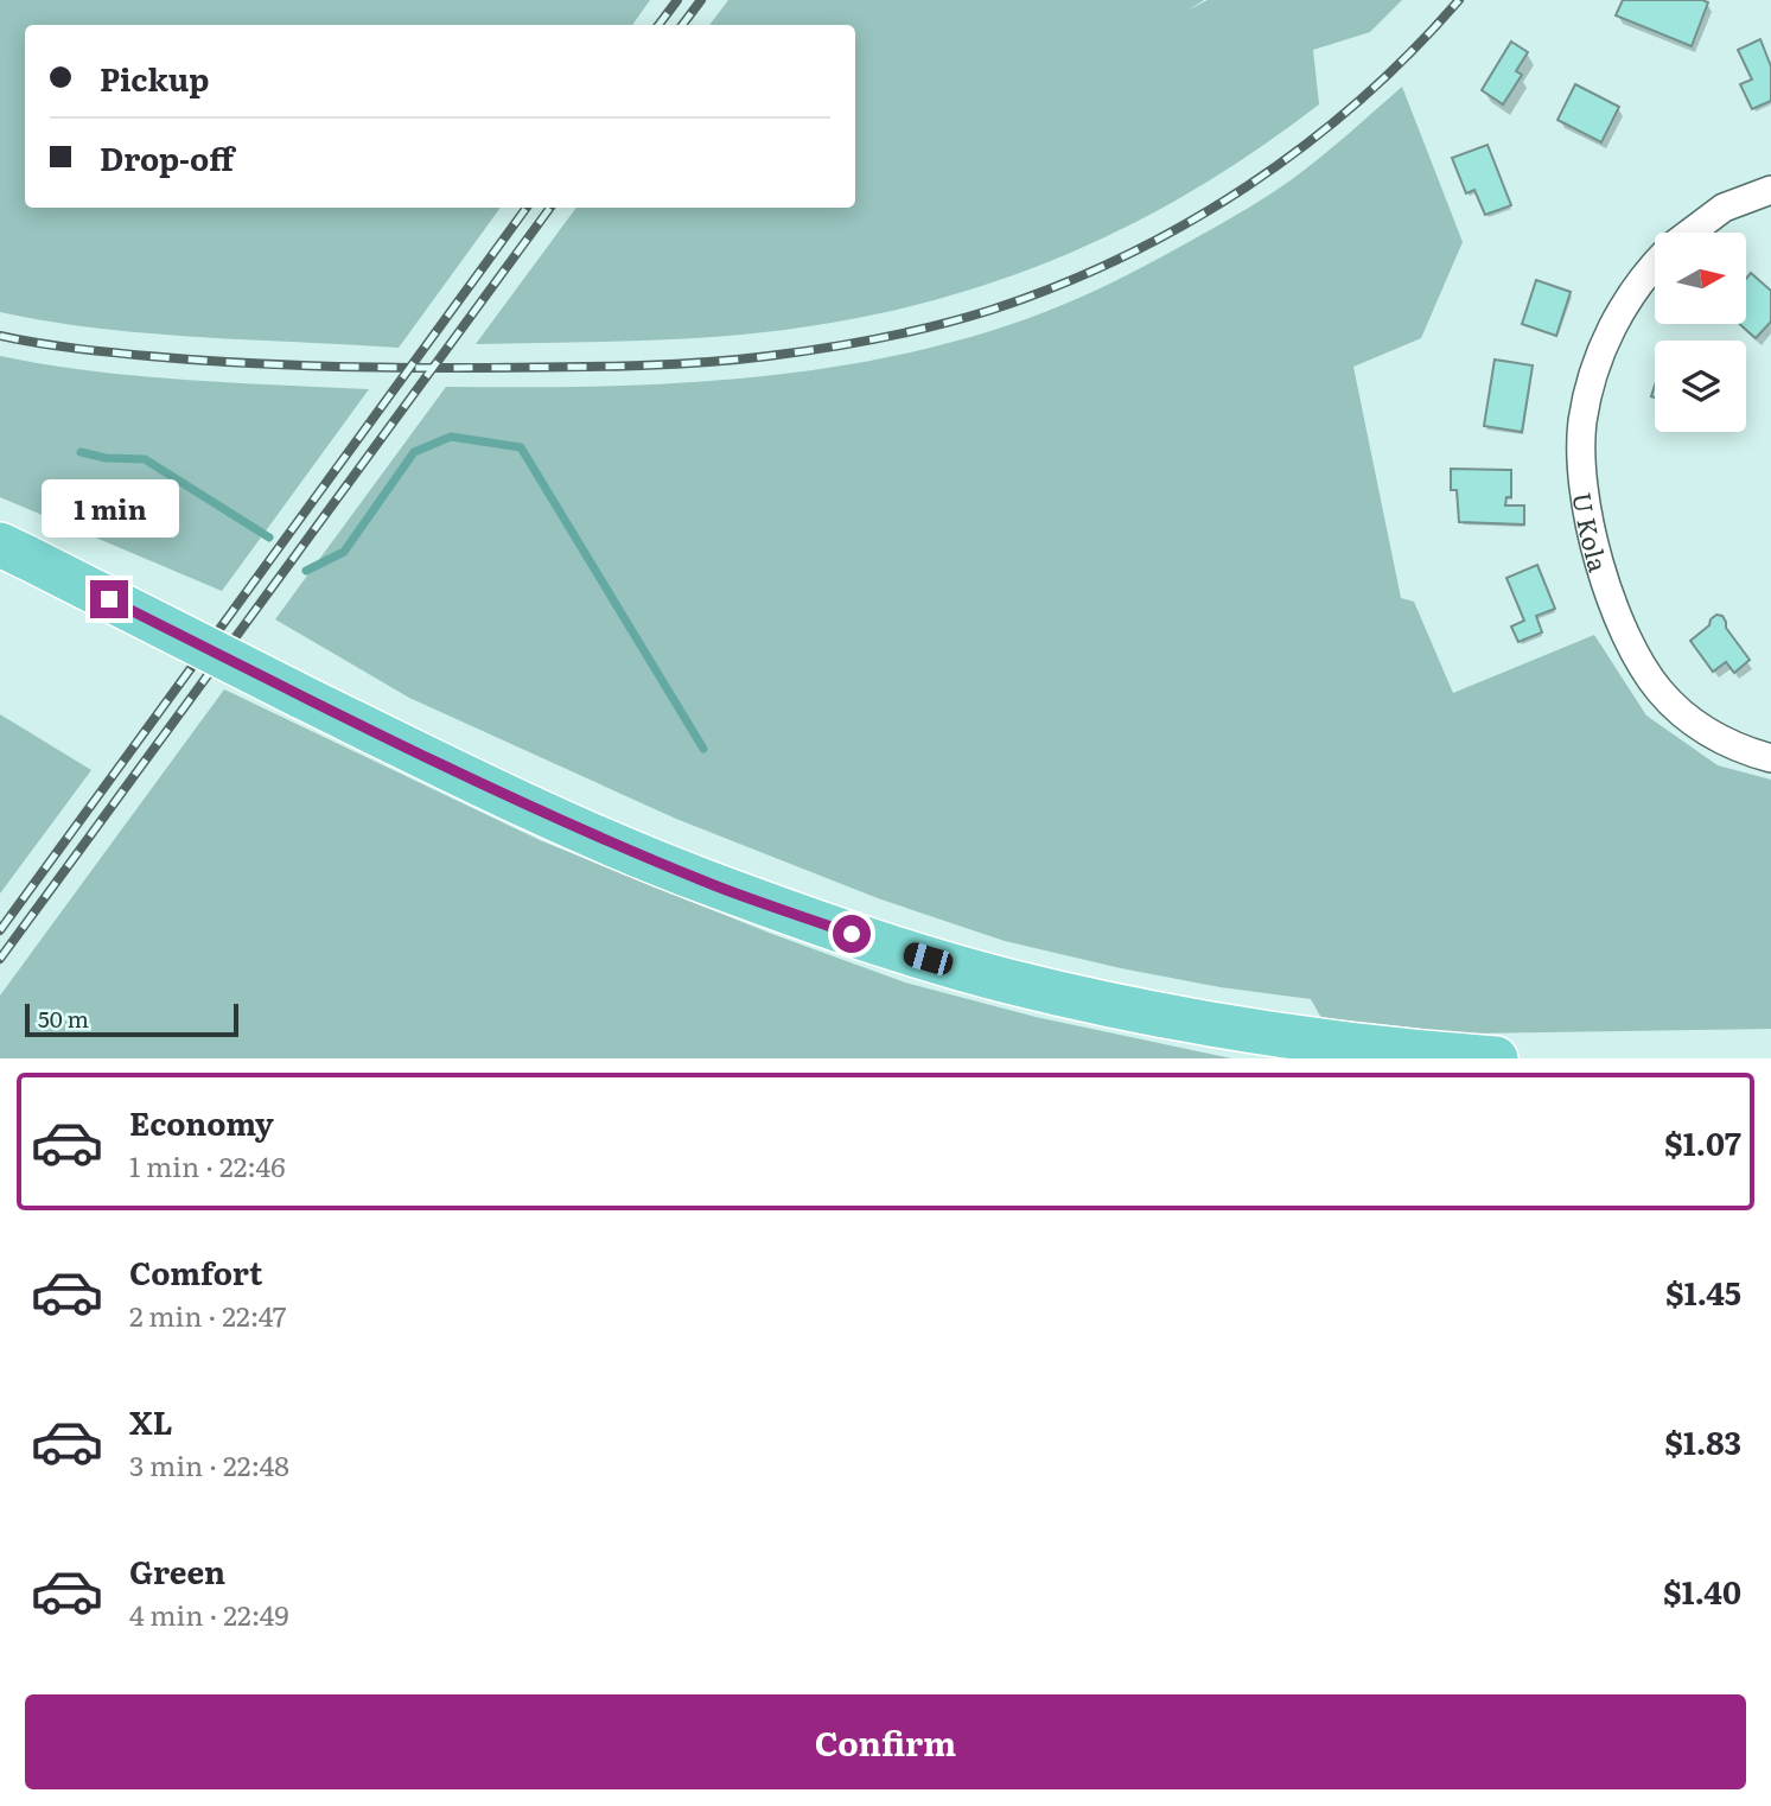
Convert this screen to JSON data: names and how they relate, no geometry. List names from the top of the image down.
{
  "streets": {
    "street": ["U Kola"]
  },
  "scale_bar": "50 m",
  "north": "right",
  "page": {
    "banner": ["Pickup", "Drop-off"],
    "bubble": "1 min",
    "scale": "50 m",
    "list": [
      {
        "name": "Economy",
        "note": "1 min · 22:46",
        "value": "$1.07"
      },
      {
        "name": "Comfort",
        "note": "2 min · 22:47",
        "value": "$1.45"
      },
      {
        "name": "XL",
        "note": "3 min · 22:48",
        "value": "$1.83"
      },
      {
        "name": "Green",
        "note": "4 min · 22:49",
        "value": "$1.40"
      }
    ],
    "buttons": "Confirm"
  }
}
